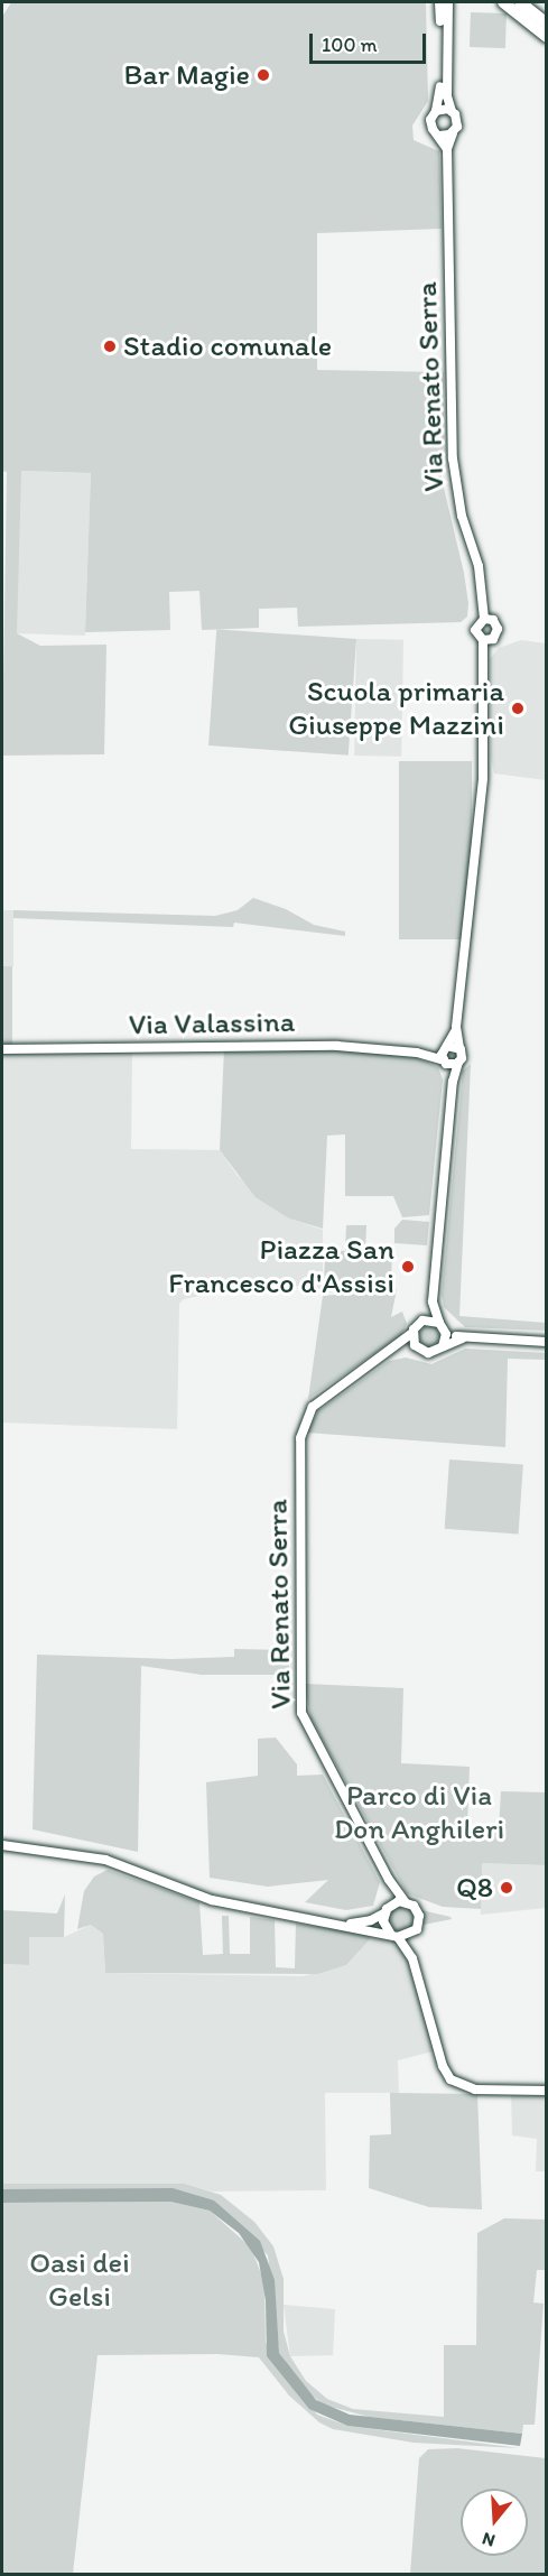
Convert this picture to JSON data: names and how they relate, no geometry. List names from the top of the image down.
{
  "streets": {
    "street": ["Via Renato Serra", "Via Valassina"]
  },
  "parks": ["Parco di Via Don Anghileri", "Oasi dei Gelsi"],
  "places": [
    "Bar Magie",
    "Stadio comunale",
    "Scuola primaria Giuseppe Mazzini",
    "Piazza San Francesco d'Assisi",
    "Q8"
  ],
  "scale_bar": "100 m",
  "north": "bottom"
}
